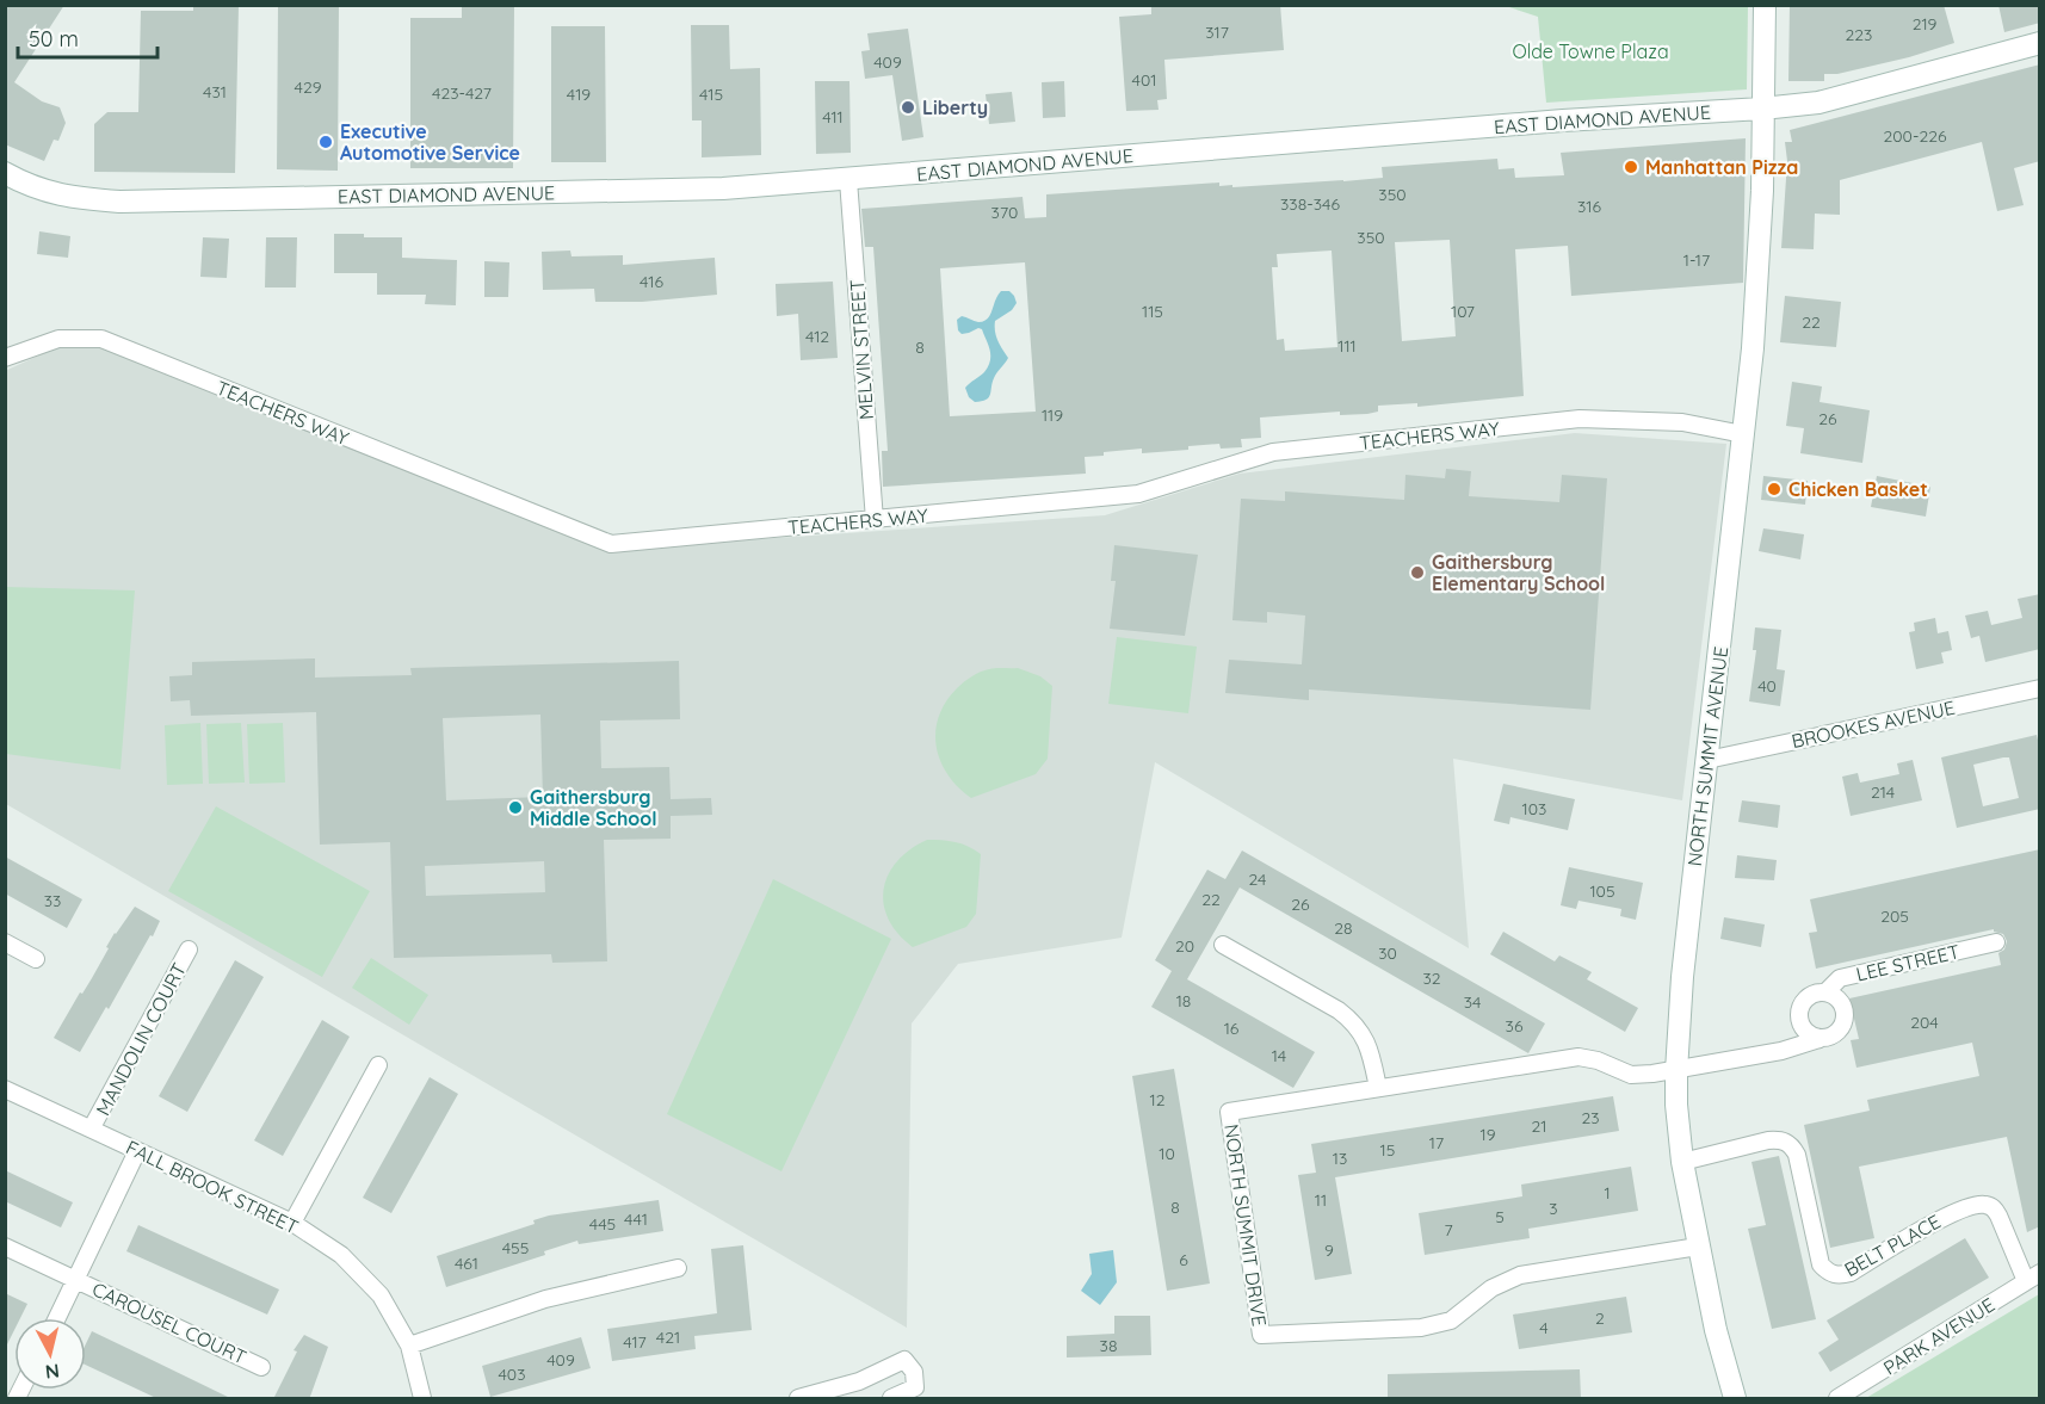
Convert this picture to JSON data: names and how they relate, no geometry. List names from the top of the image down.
{
  "streets": {
    "street": [
      "EAST DIAMOND AVENUE",
      "MELVIN STREET",
      "TEACHERS WAY",
      "BROOKES AVENUE",
      "NORTH SUMMIT AVENUE",
      "LEE STREET",
      "MANDOLIN COURT",
      "FALL BROOK STREET",
      "NORTH SUMMIT DRIVE",
      "BELT PLACE",
      "CAROUSEL COURT",
      "PARK AVENUE"
    ]
  },
  "crossings": [
    ["EAST DIAMOND AVENUE", "MELVIN STREET"],
    ["EAST DIAMOND AVENUE", "NORTH SUMMIT AVENUE"],
    ["MELVIN STREET", "TEACHERS WAY"],
    ["TEACHERS WAY", "NORTH SUMMIT AVENUE"],
    ["BROOKES AVENUE", "NORTH SUMMIT AVENUE"],
    ["NORTH SUMMIT AVENUE", "LEE STREET"],
    ["NORTH SUMMIT AVENUE", "NORTH SUMMIT DRIVE"],
    ["NORTH SUMMIT AVENUE", "BELT PLACE"],
    ["LEE STREET", "NORTH SUMMIT DRIVE"],
    ["MANDOLIN COURT", "FALL BROOK STREET"],
    ["FALL BROOK STREET", "CAROUSEL COURT"],
    ["BELT PLACE", "PARK AVENUE"]
  ],
  "parks": ["Olde Towne Plaza"],
  "places": [
    "Liberty",
    "Executive Automotive Service",
    "Manhattan Pizza",
    "Chicken Basket",
    "Gaithersburg Elementary School",
    "Gaithersburg Middle School"
  ],
  "house_numbers": [
    "219",
    "317",
    "223",
    "409",
    "401",
    "429",
    "431",
    "423-427",
    "419",
    "415",
    "411",
    "200-226",
    "350",
    "338-346",
    "316",
    "370",
    "350",
    "1-17",
    "416",
    "115",
    "107",
    "22",
    "412",
    "111",
    "8",
    "119",
    "26",
    "40",
    "214",
    "103",
    "24",
    "105",
    "22",
    "33",
    "26",
    "205",
    "28",
    "20",
    "30",
    "32",
    "18",
    "34",
    "204",
    "36",
    "16",
    "14",
    "12",
    "23",
    "21",
    "19",
    "17",
    "15",
    "10",
    "13",
    "1",
    "11",
    "8",
    "3",
    "5",
    "441",
    "445",
    "7",
    "455",
    "9",
    "6",
    "461",
    "2",
    "4",
    "421",
    "417",
    "38",
    "409",
    "403"
  ],
  "scale_bar": "50 m",
  "north": "bottom"
}
